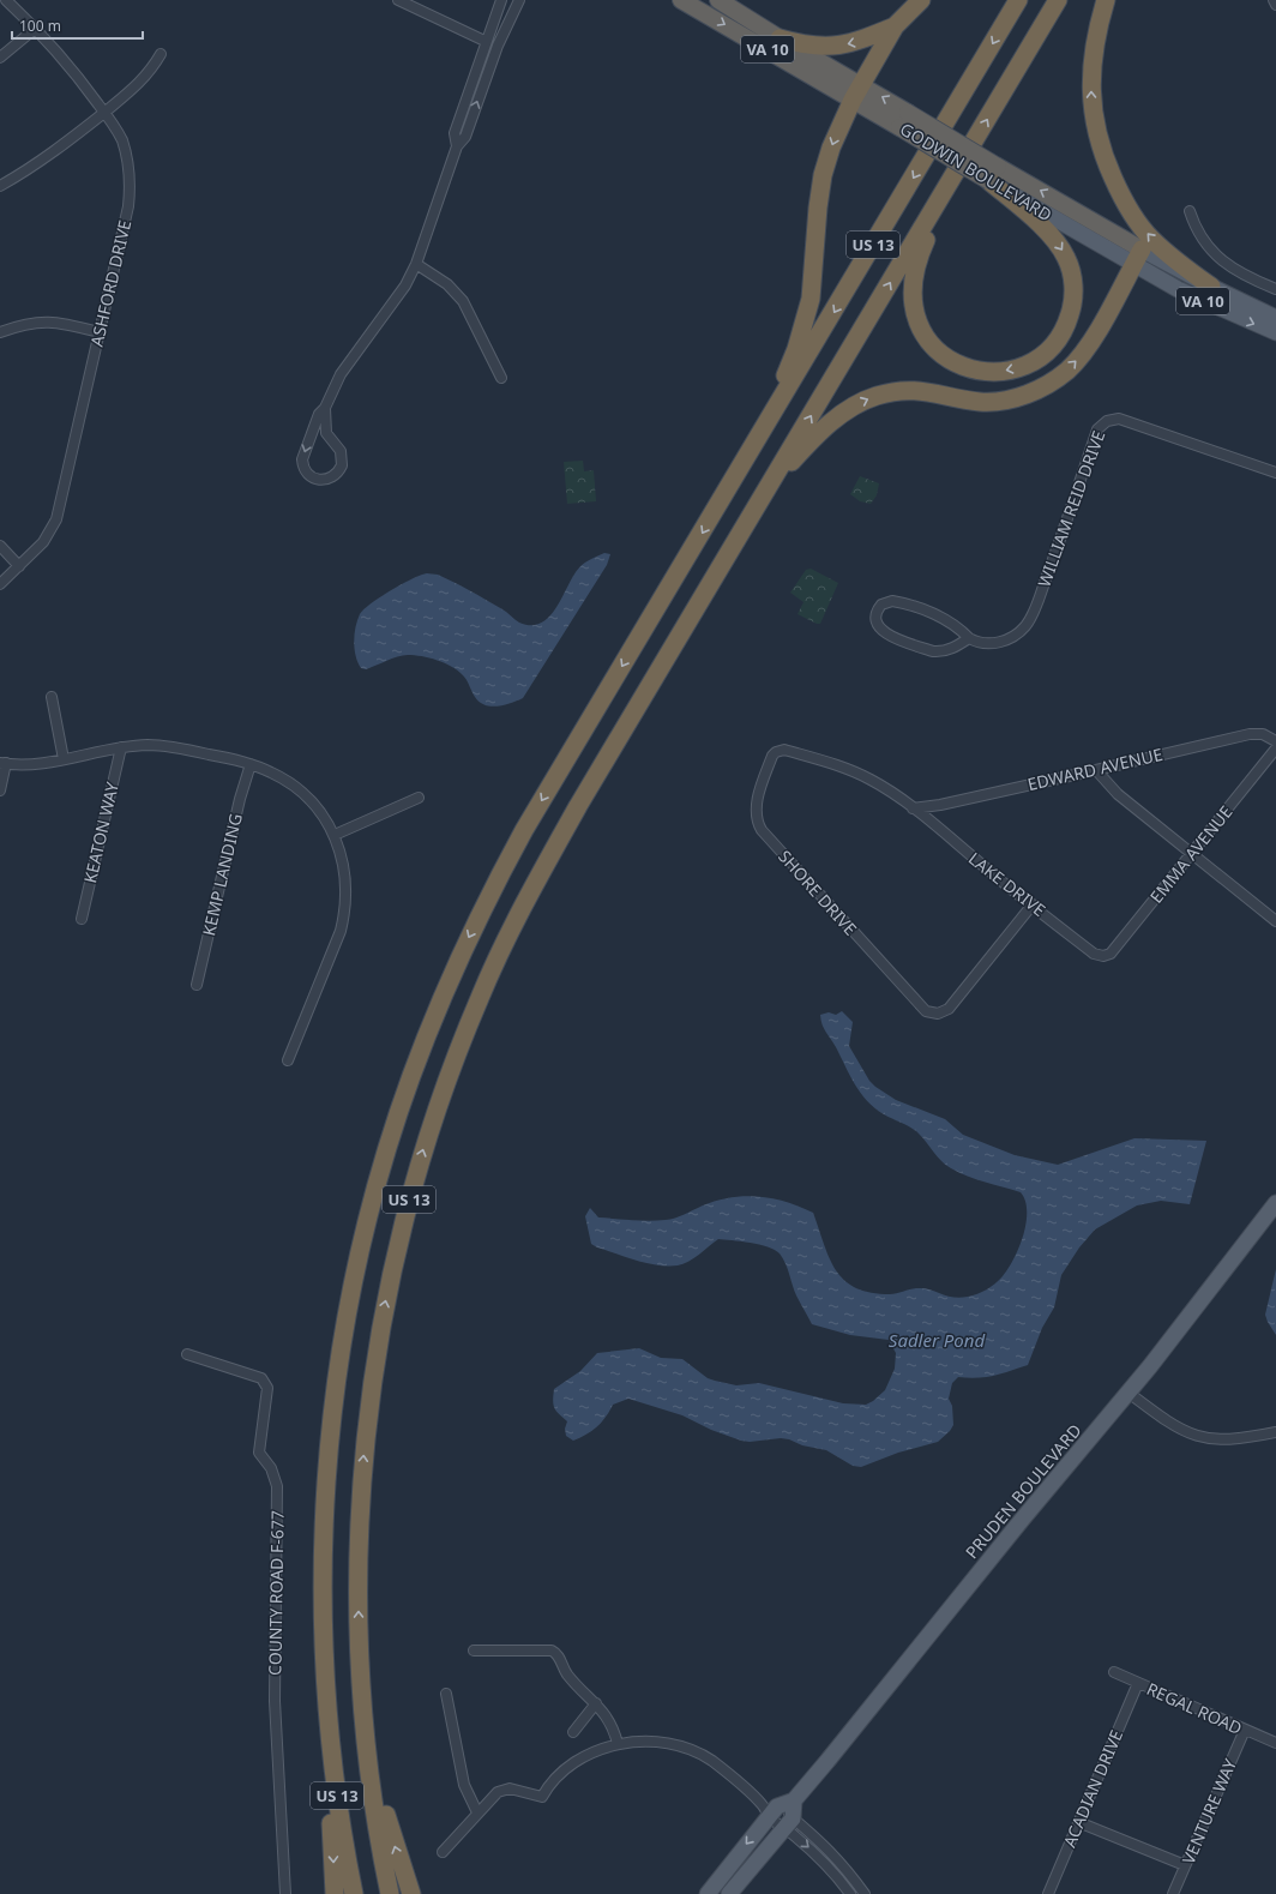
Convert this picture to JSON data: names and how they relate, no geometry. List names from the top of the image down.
{
  "streets": {
    "highway": ["VA 10", "GODWIN BOULEVARD", "US 13"],
    "main road": ["PRUDEN BOULEVARD"],
    "street": [
      "ASHFORD DRIVE",
      "WILLIAM REID DRIVE",
      "EDWARD AVENUE",
      "KEATON WAY",
      "EMMA AVENUE",
      "KEMP LANDING",
      "LAKE DRIVE",
      "SHORE DRIVE",
      "COUNTY ROAD F-677",
      "REGAL ROAD",
      "ACADIAN DRIVE",
      "VENTURE WAY"
    ]
  },
  "crossings": [
    ["EDWARD AVENUE", "LAKE DRIVE"],
    ["EDWARD AVENUE", "SHORE DRIVE"],
    ["EMMA AVENUE", "LAKE DRIVE"],
    ["LAKE DRIVE", "SHORE DRIVE"],
    ["REGAL ROAD", "ACADIAN DRIVE"],
    ["REGAL ROAD", "VENTURE WAY"]
  ],
  "water": ["Sadler Pond"],
  "scale_bar": "100 m"
}
